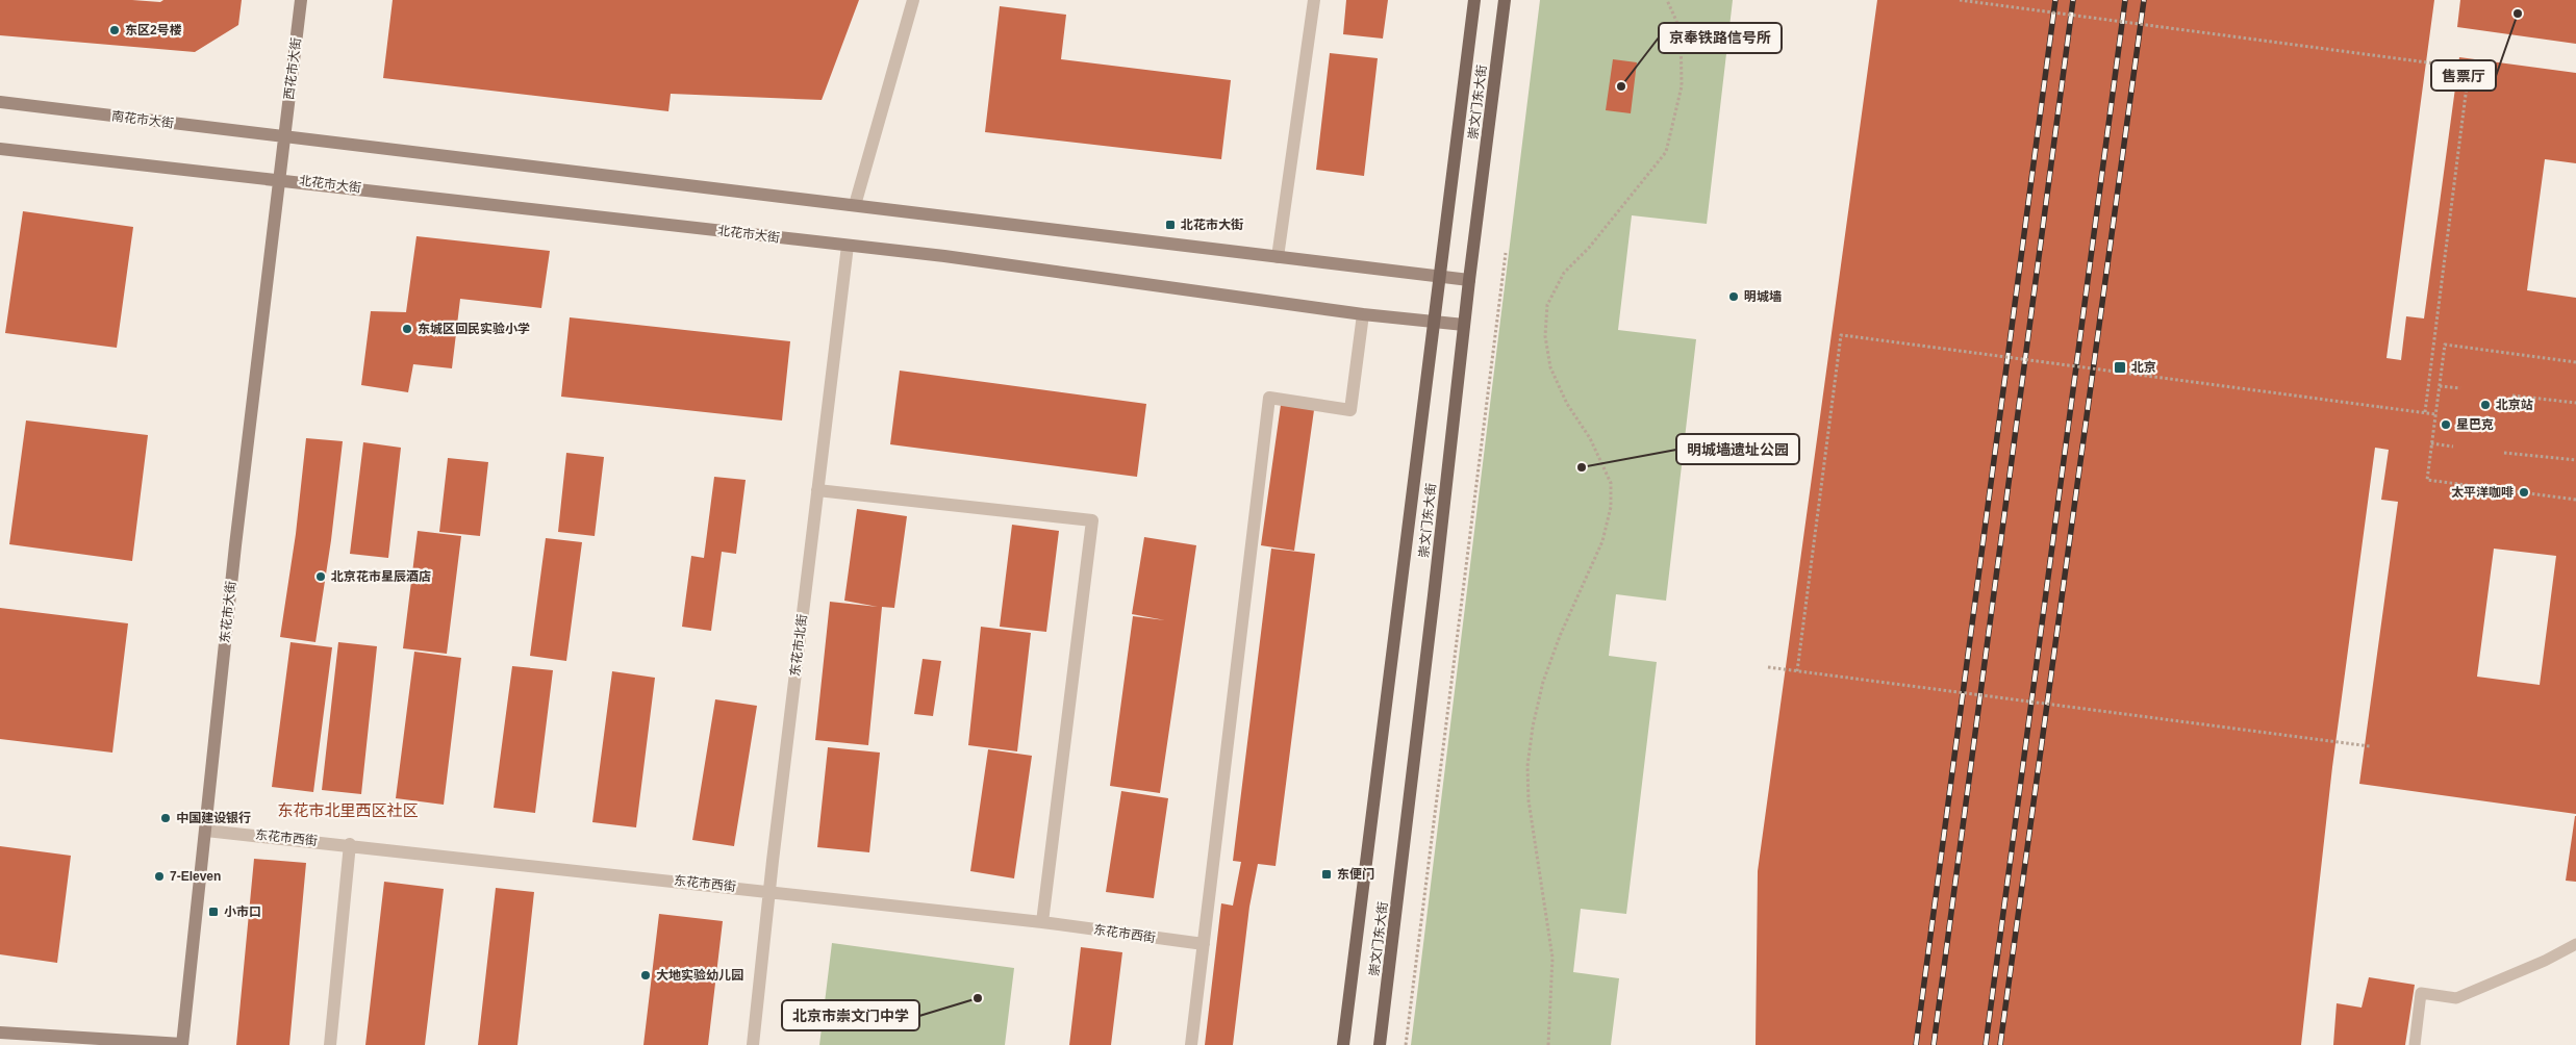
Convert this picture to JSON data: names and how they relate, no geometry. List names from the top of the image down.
{
  "streets": {
    "main road": [
      "西花市大街",
      "崇文门东大街",
      "南花市大街",
      "北花市大街",
      "东花市大街"
    ],
    "street": ["东花市北街", "东花市西街"]
  },
  "crossings": [
    ["西花市大街", "南花市大街"],
    ["西花市大街", "北花市大街"],
    ["西花市大街", "东花市大街"],
    ["崇文门东大街", "北花市大街"],
    ["北花市大街", "东花市大街"],
    ["北花市大街", "东花市北街"],
    ["东花市大街", "东花市西街"],
    ["东花市北街", "东花市西街"]
  ],
  "districts": ["东花市北里西区社区"],
  "places": {
    "other": [
      "售票厅",
      "东区2号楼",
      "京奉铁路信号所",
      "明城墙",
      "东城区回民实验小学",
      "北京站",
      "星巴克",
      "明城墙遗址公园",
      "太平洋咖啡",
      "北京花市星辰酒店",
      "中国建设银行",
      "7-Eleven",
      "大地实验幼儿园",
      "北京市崇文门中学"
    ],
    "transit": [
      "北花市大街",
      "北京",
      "东便门",
      "小市口"
    ]
  }
}
